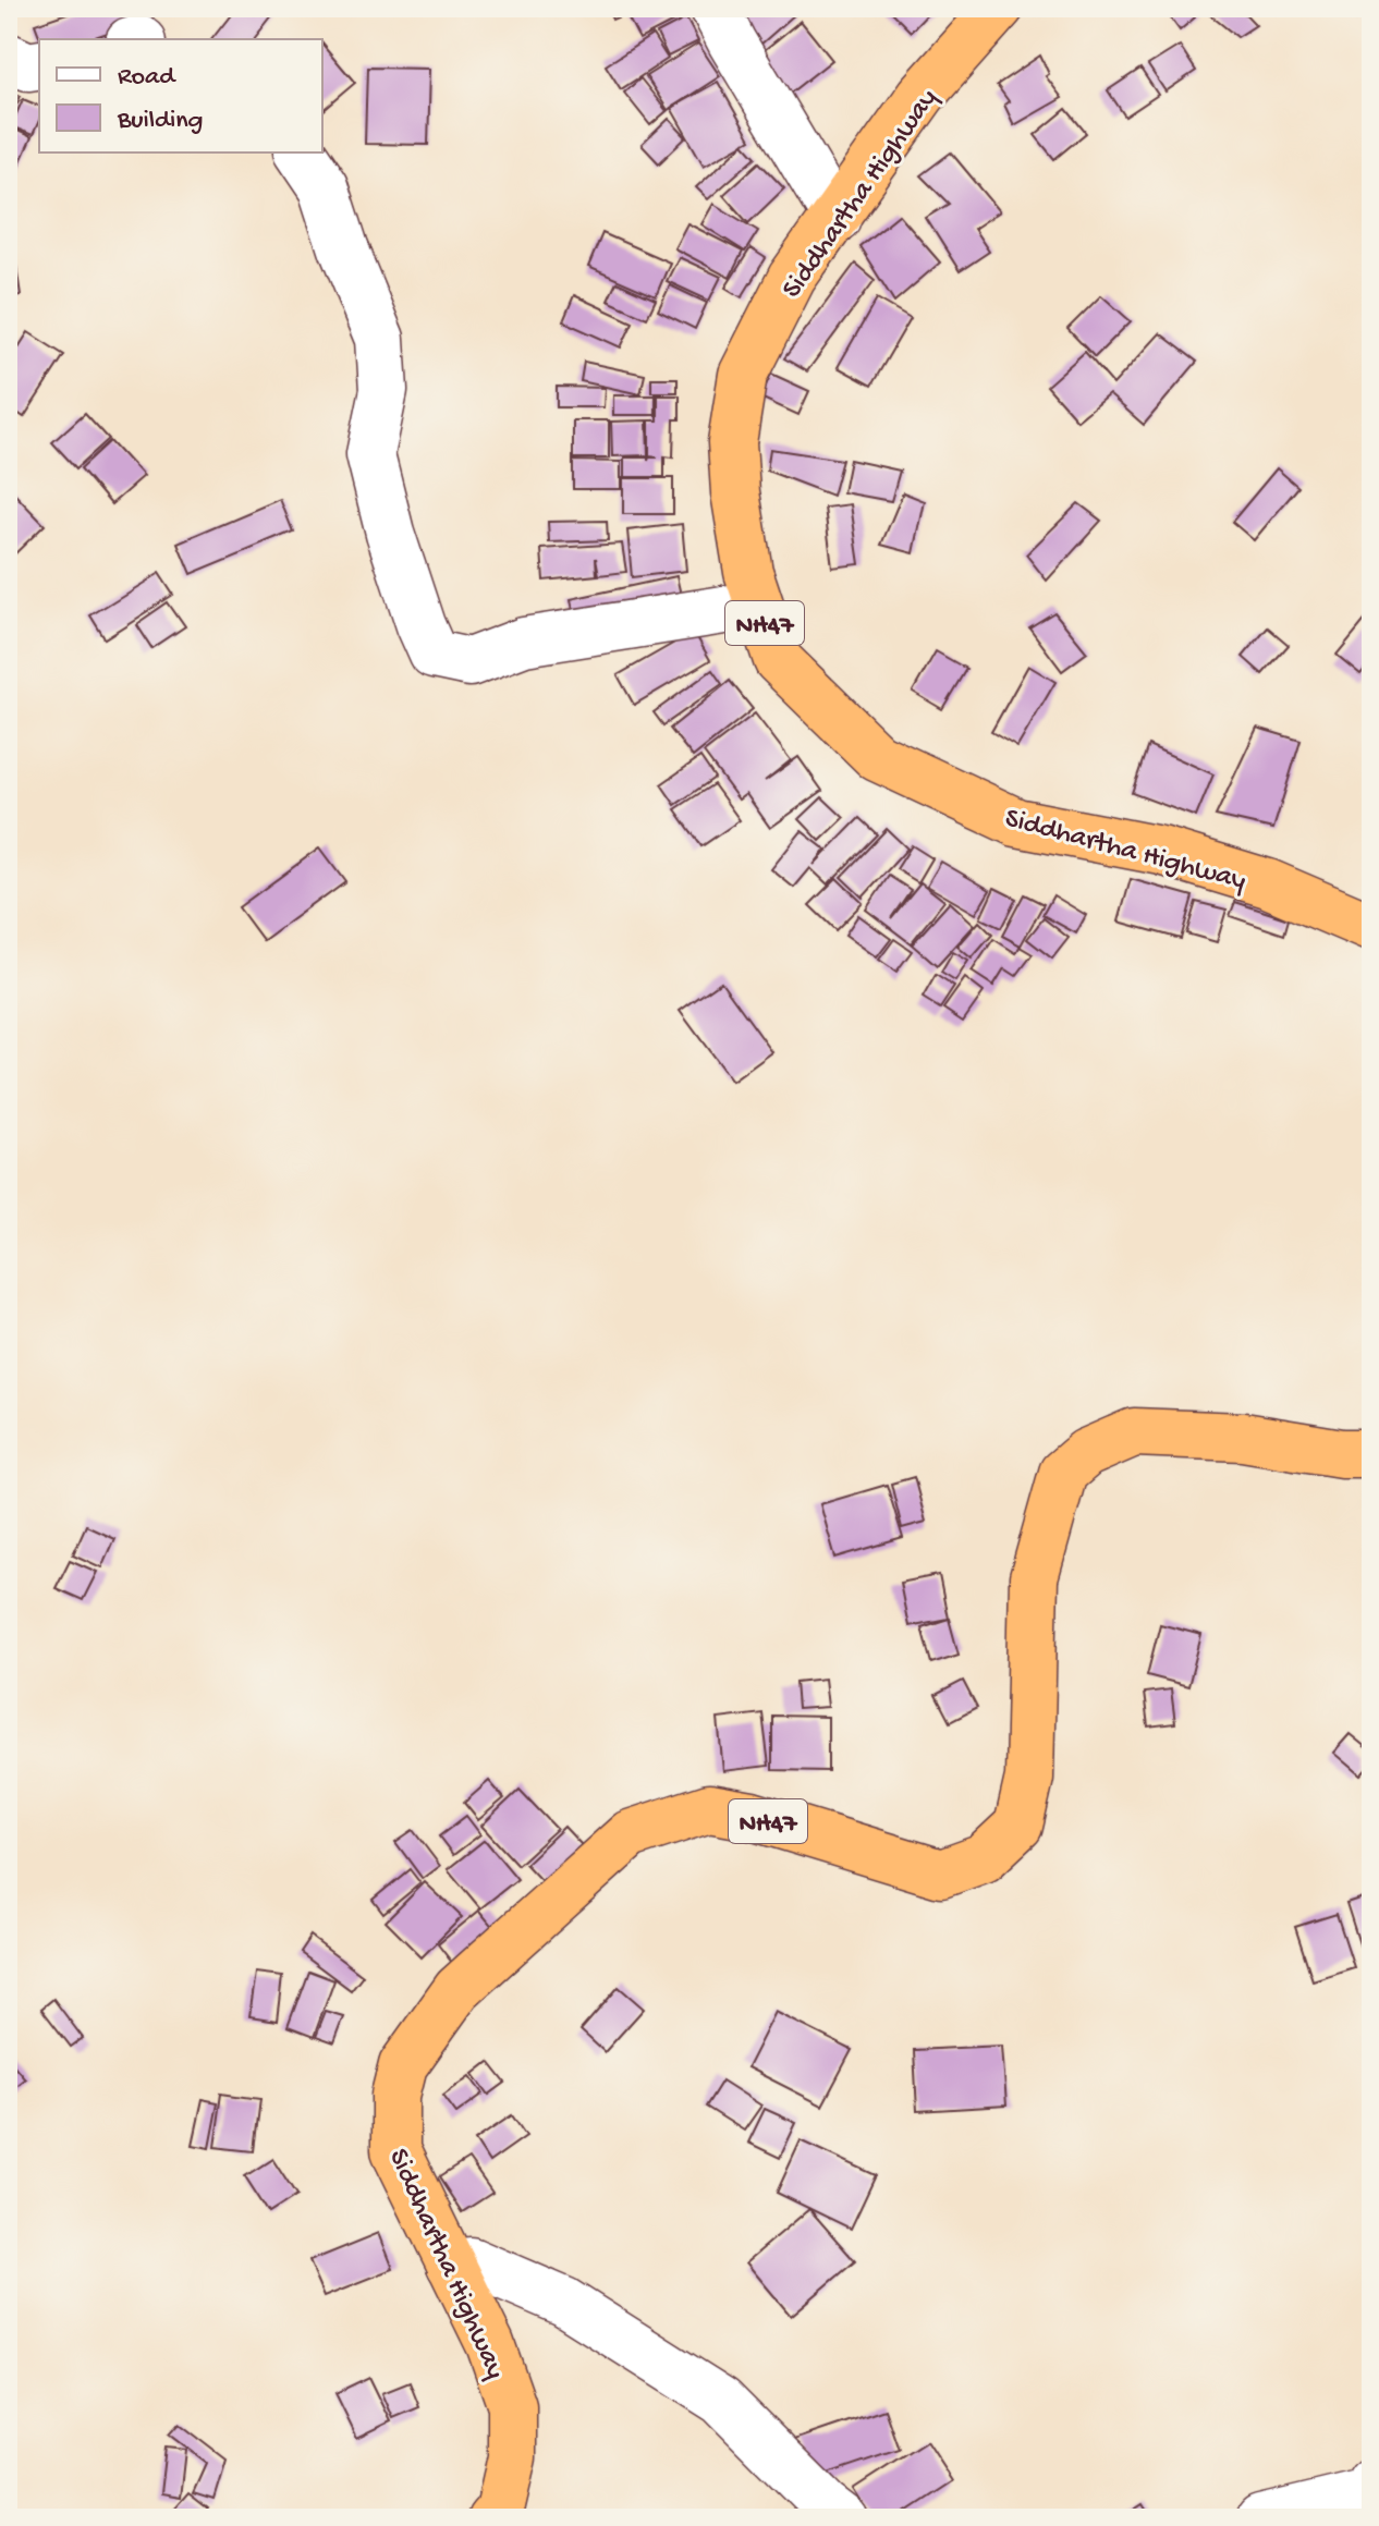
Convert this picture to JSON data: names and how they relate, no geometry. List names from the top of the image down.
{
  "streets": {
    "highway": ["Siddhartha Highway", "NH47"]
  },
  "legend": ["Road", "Building"]
}
